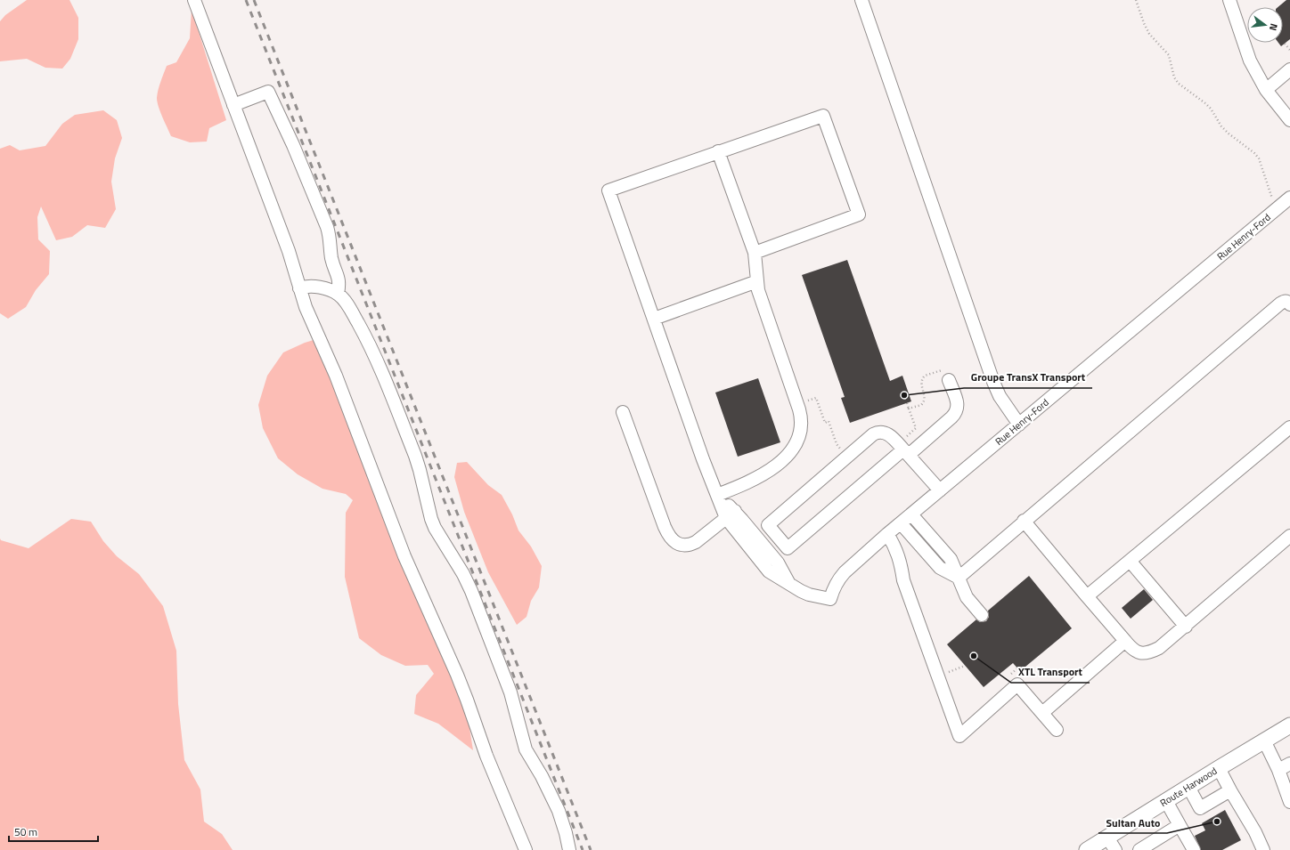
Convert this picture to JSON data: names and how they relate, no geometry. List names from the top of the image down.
{
  "streets": {
    "main road": ["Route Harwood"],
    "street": ["Rue Henry-Ford"]
  },
  "places": ["Groupe TransX Transport", "XTL Transport", "Sultan Auto"],
  "scale_bar": "50 m",
  "north": "right"
}
